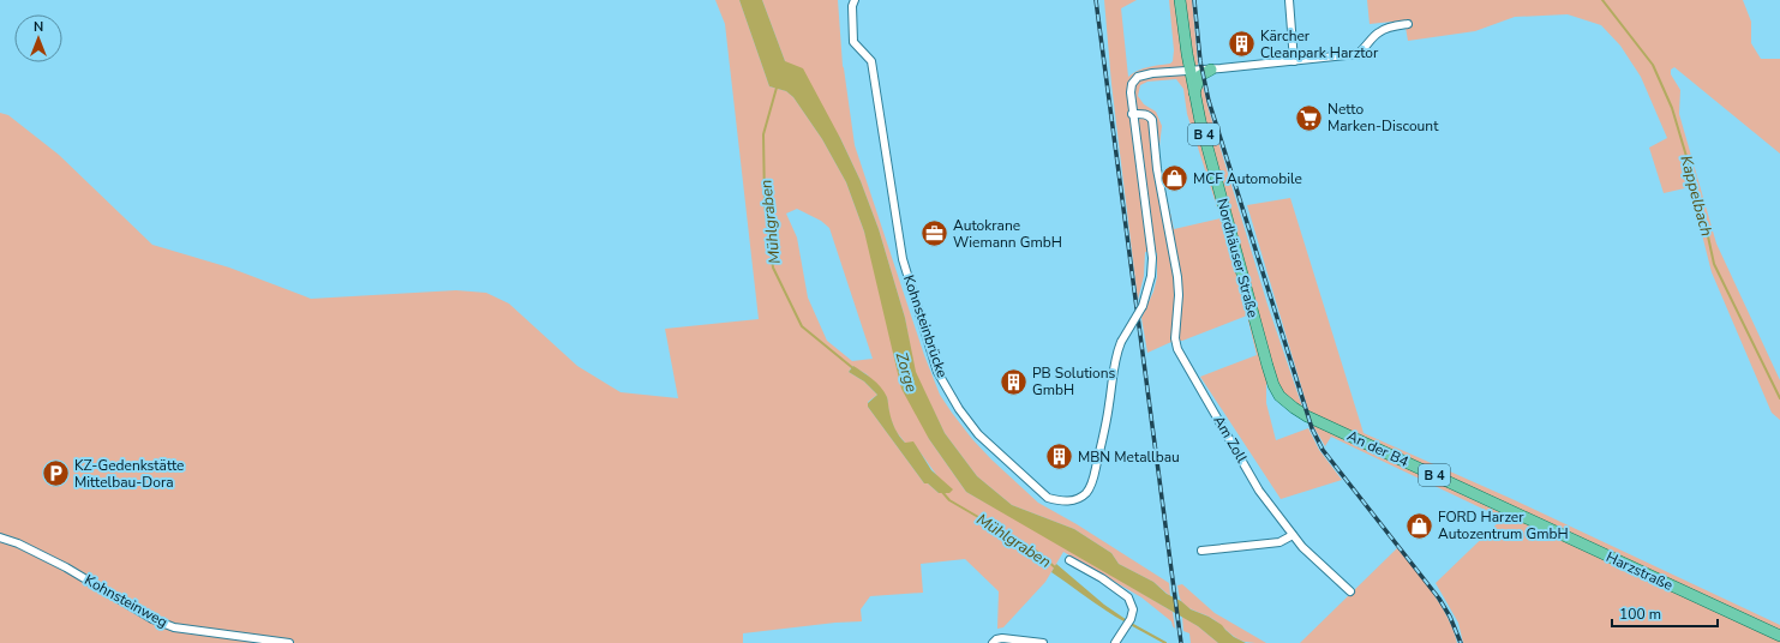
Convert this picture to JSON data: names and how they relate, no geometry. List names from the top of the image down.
{
  "streets": {
    "main road": [
      "B 4",
      "Nordhäuser Straße",
      "An der B4",
      "Harzstraße"
    ],
    "street": ["Kohnsteinbrücke", "Am Zoll", "Kohnsteinweg"]
  },
  "crossings": [
    ["Nordhäuser Straße", "Kohnsteinbrücke"],
    ["Nordhäuser Straße", "An der B4"],
    ["Kohnsteinbrücke", "Am Zoll"],
    ["An der B4", "Harzstraße"]
  ],
  "water": ["Kappelbach", "Mühlgraben", "Zorge"],
  "places": {
    "building": ["Kärcher Cleanpark Harztor", "PB Solutions GmbH", "MBN Metallbau"],
    "supermarket": ["Netto Marken-Discount"],
    "shop": ["MCF Automobile", "FORD Harzer Autozentrum GmbH"],
    "office": ["Autokrane Wiemann GmbH"],
    "parking": ["KZ-Gedenkstätte Mittelbau-Dora"]
  },
  "scale_bar": "100 m",
  "north": "top"
}
